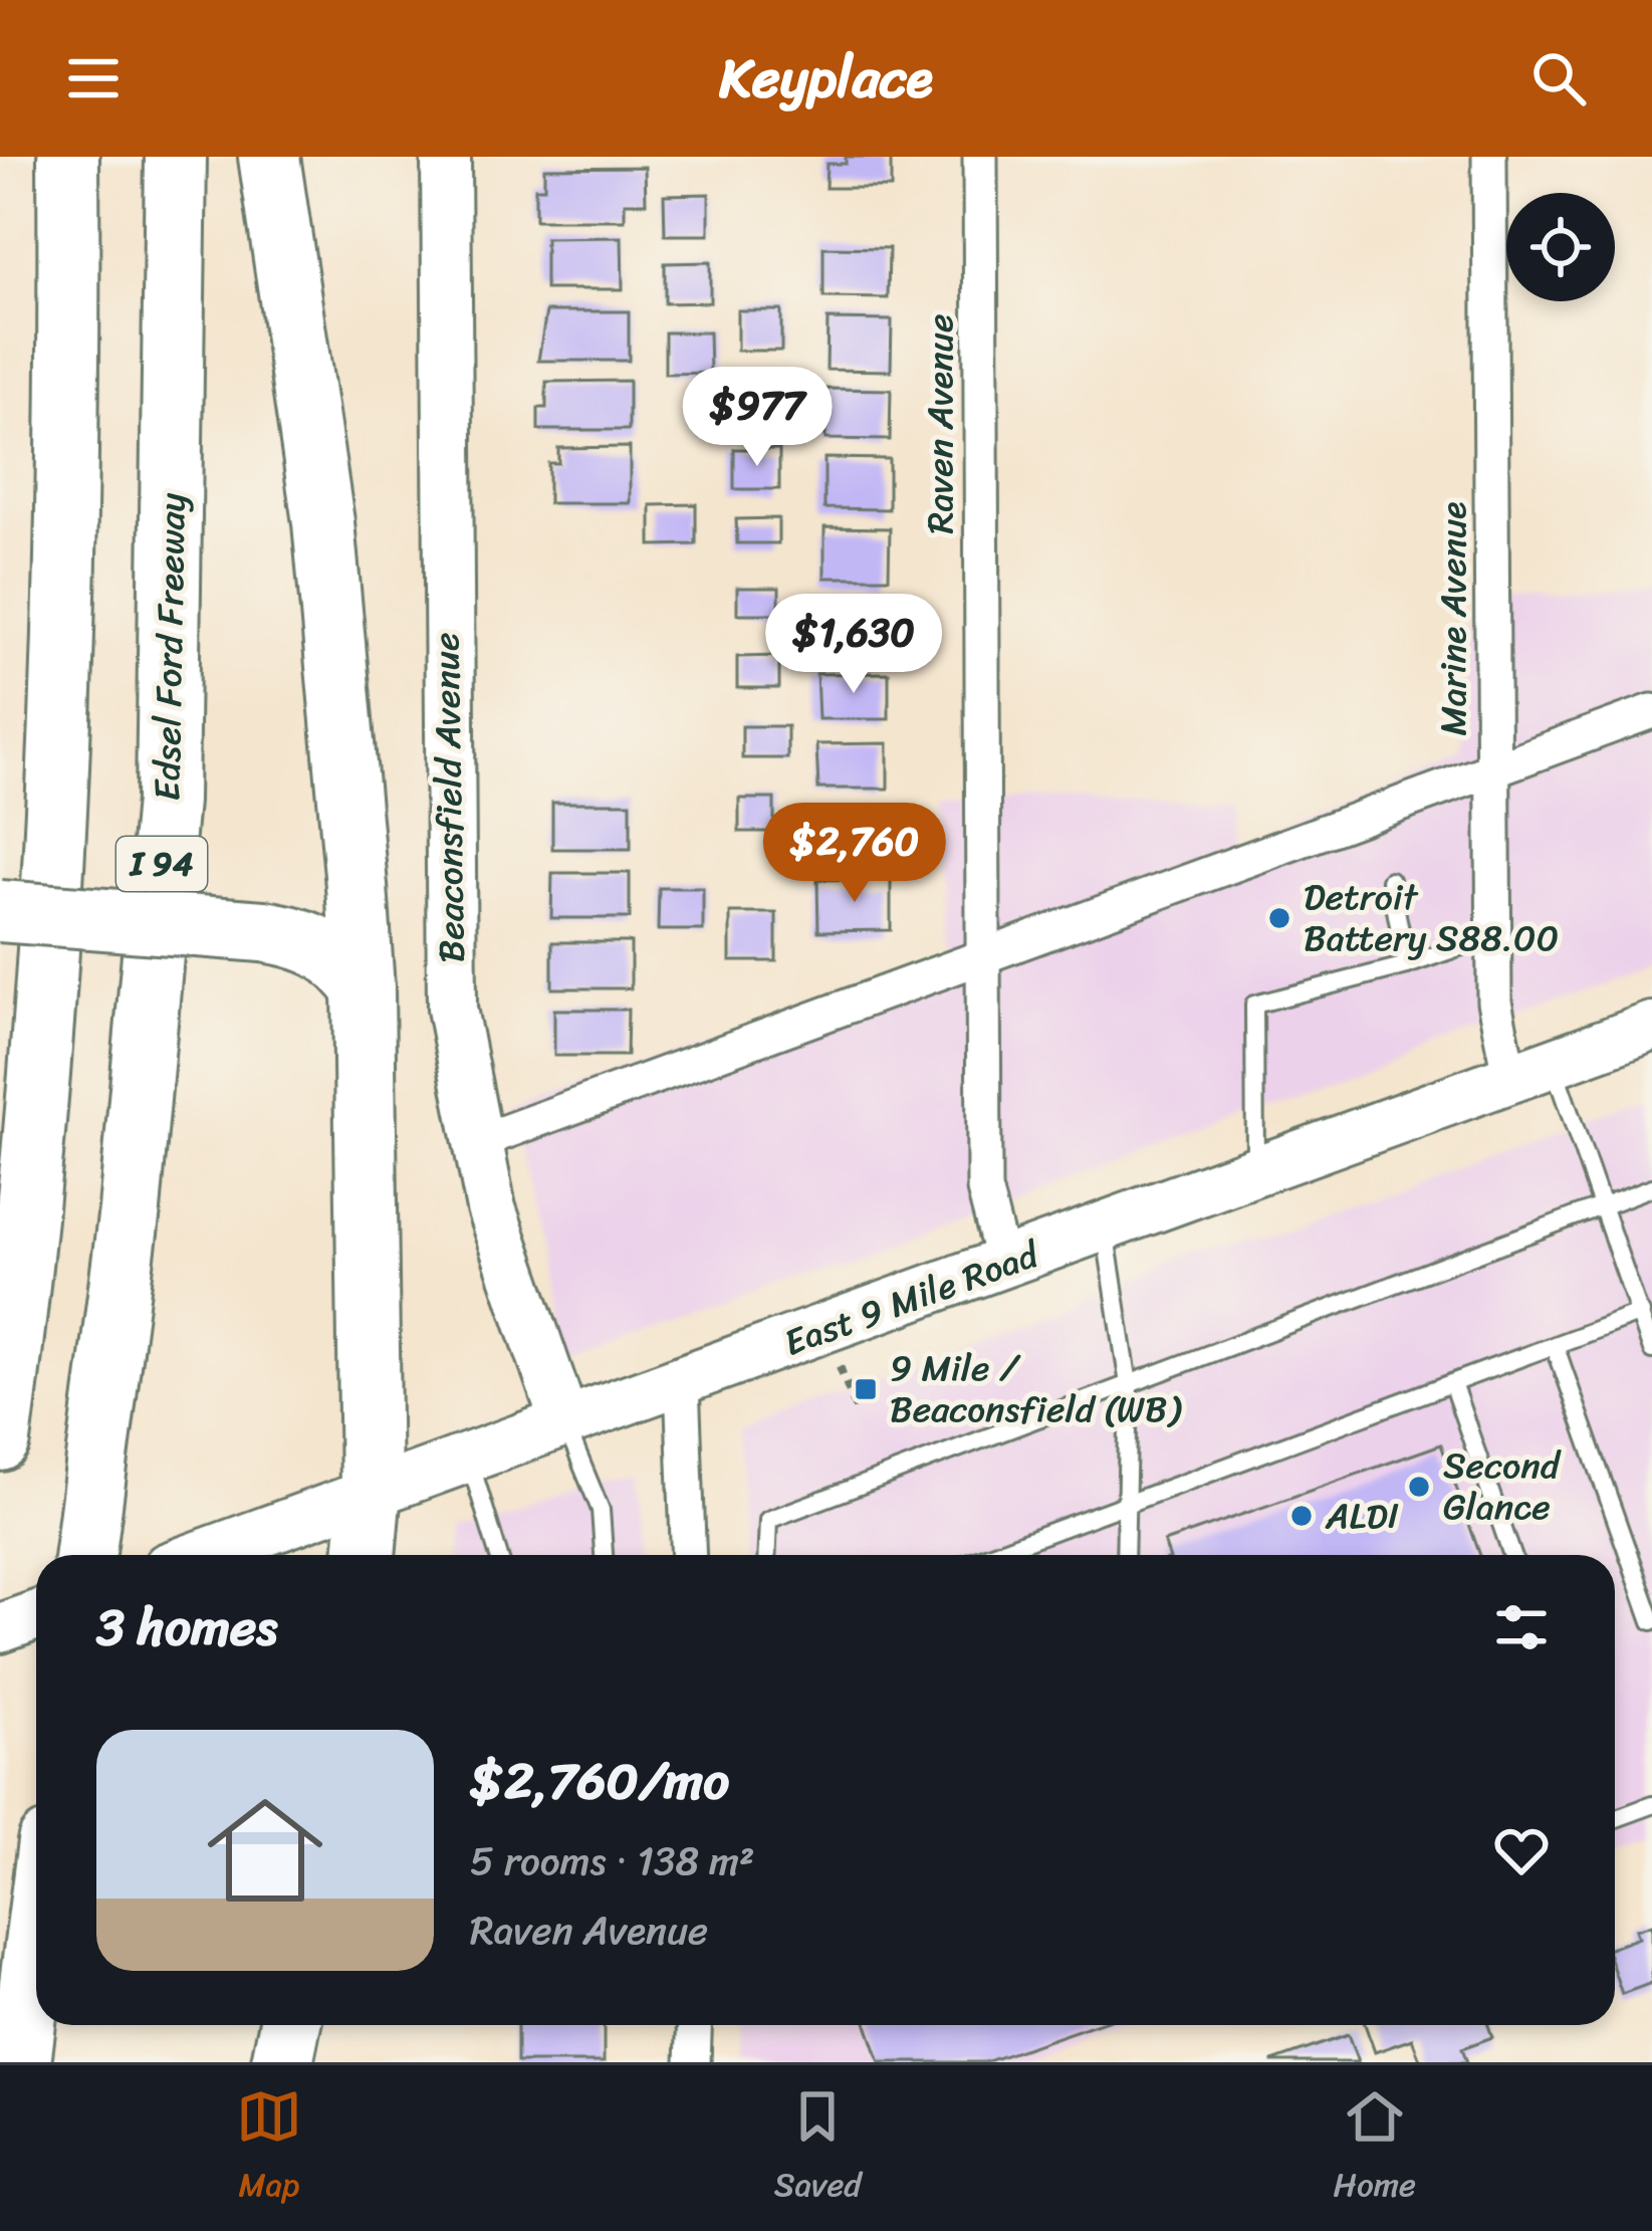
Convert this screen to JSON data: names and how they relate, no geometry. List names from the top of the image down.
{
  "streets": {
    "highway": ["Edsel Ford Freeway", "I 94"],
    "main road": ["Beaconsfield Avenue", "East 9 Mile Road"],
    "street": ["Raven Avenue", "Marine Avenue"]
  },
  "crossings": [
    ["Raven Avenue", "East 9 Mile Road"],
    ["Marine Avenue", "East 9 Mile Road"],
    ["Beaconsfield Avenue", "East 9 Mile Road"]
  ],
  "places": {
    "other": ["Detroit Battery S88.00", "Second Glance", "ALDI"],
    "transit": ["9 Mile / Beaconsfield (WB)"]
  },
  "page": {
    "header": "Keyplace",
    "price": ["$977", "$1,630", "$2,760"],
    "heading": "3 homes",
    "list": [
      {
        "name": "$2,760/mo",
        "note": "5 rooms · 138 m² · Raven Avenue"
      }
    ],
    "tabs": ["Map", "Saved", "Home"]
  }
}
